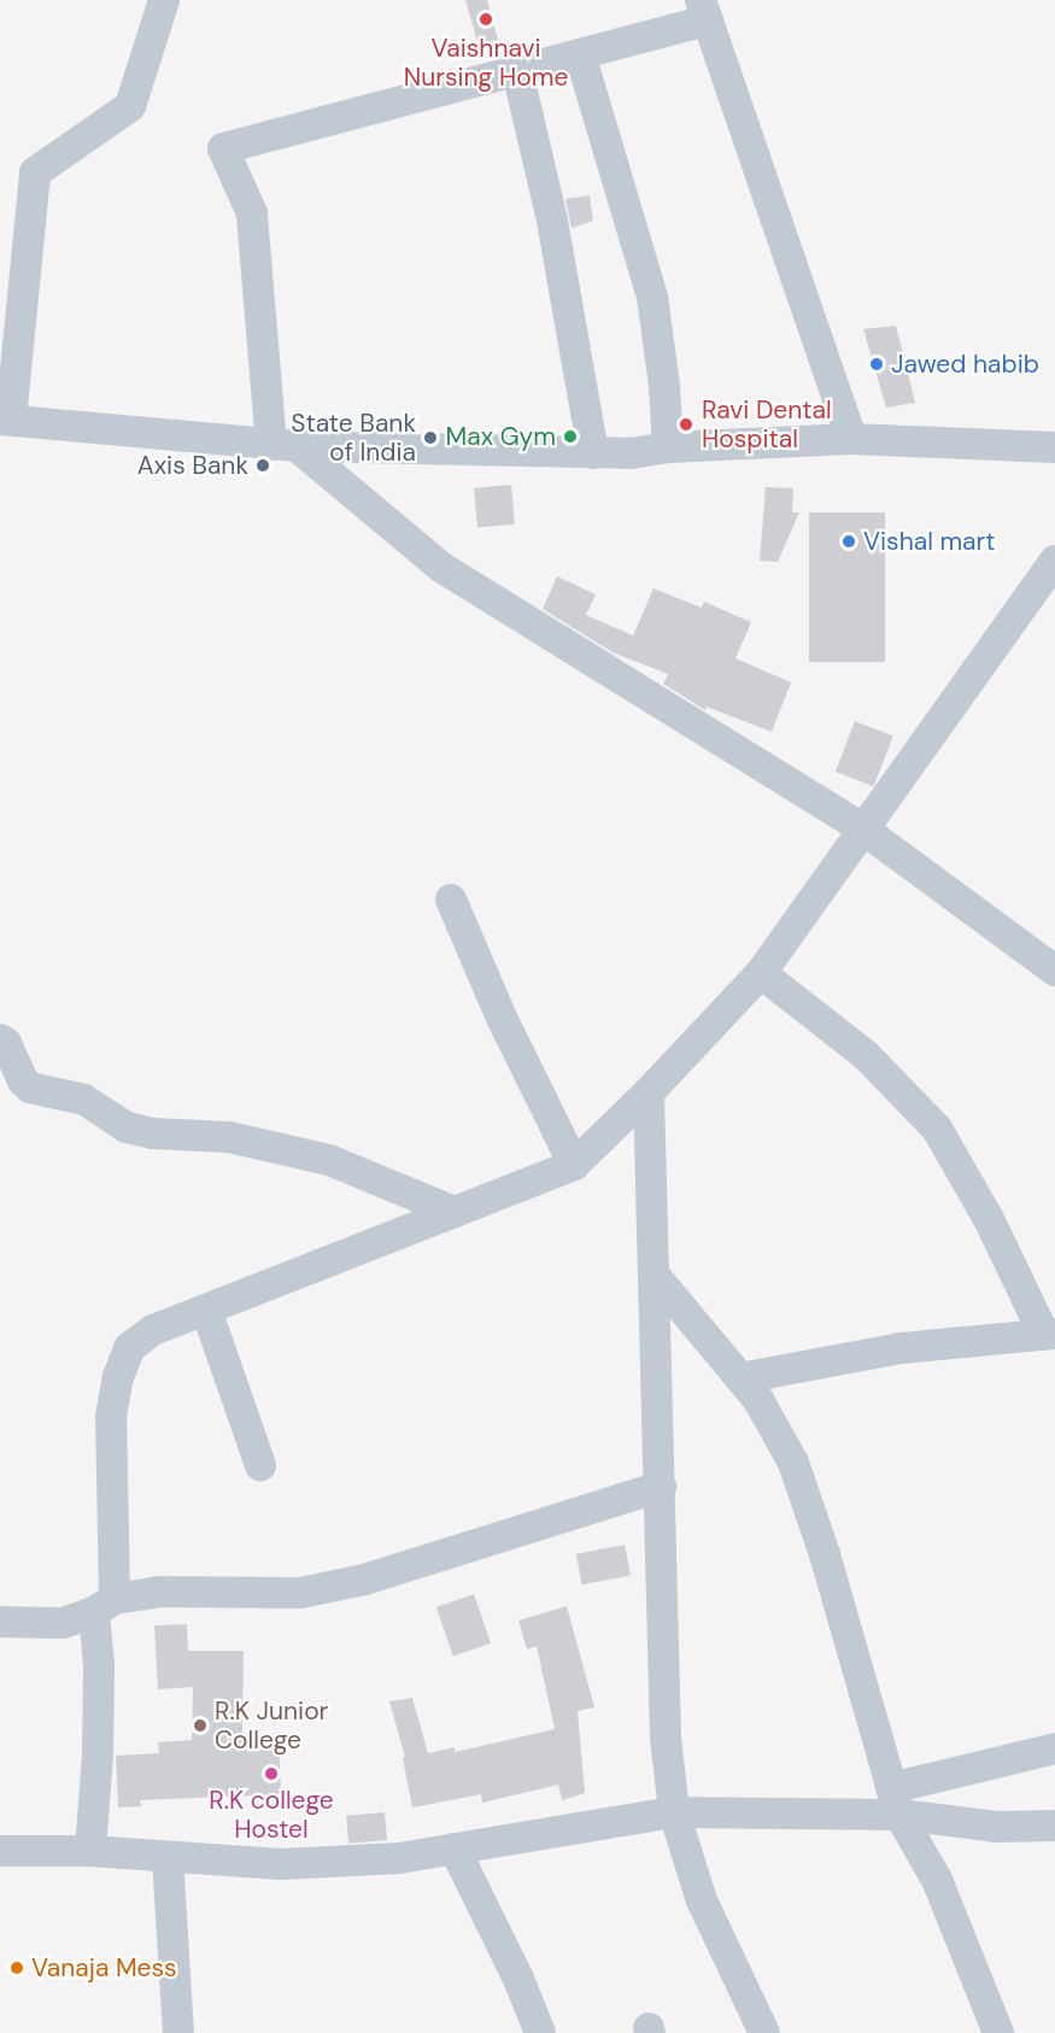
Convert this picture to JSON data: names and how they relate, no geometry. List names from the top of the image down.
{
  "places": [
    "Vaishnavi Nursing Home",
    "Jawed habib",
    "Ravi Dental Hospital",
    "Max Gym",
    "State Bank of India",
    "Axis Bank",
    "Vishal mart",
    "R.K Junior College",
    "R.K college Hostel",
    "Vanaja Mess"
  ]
}
